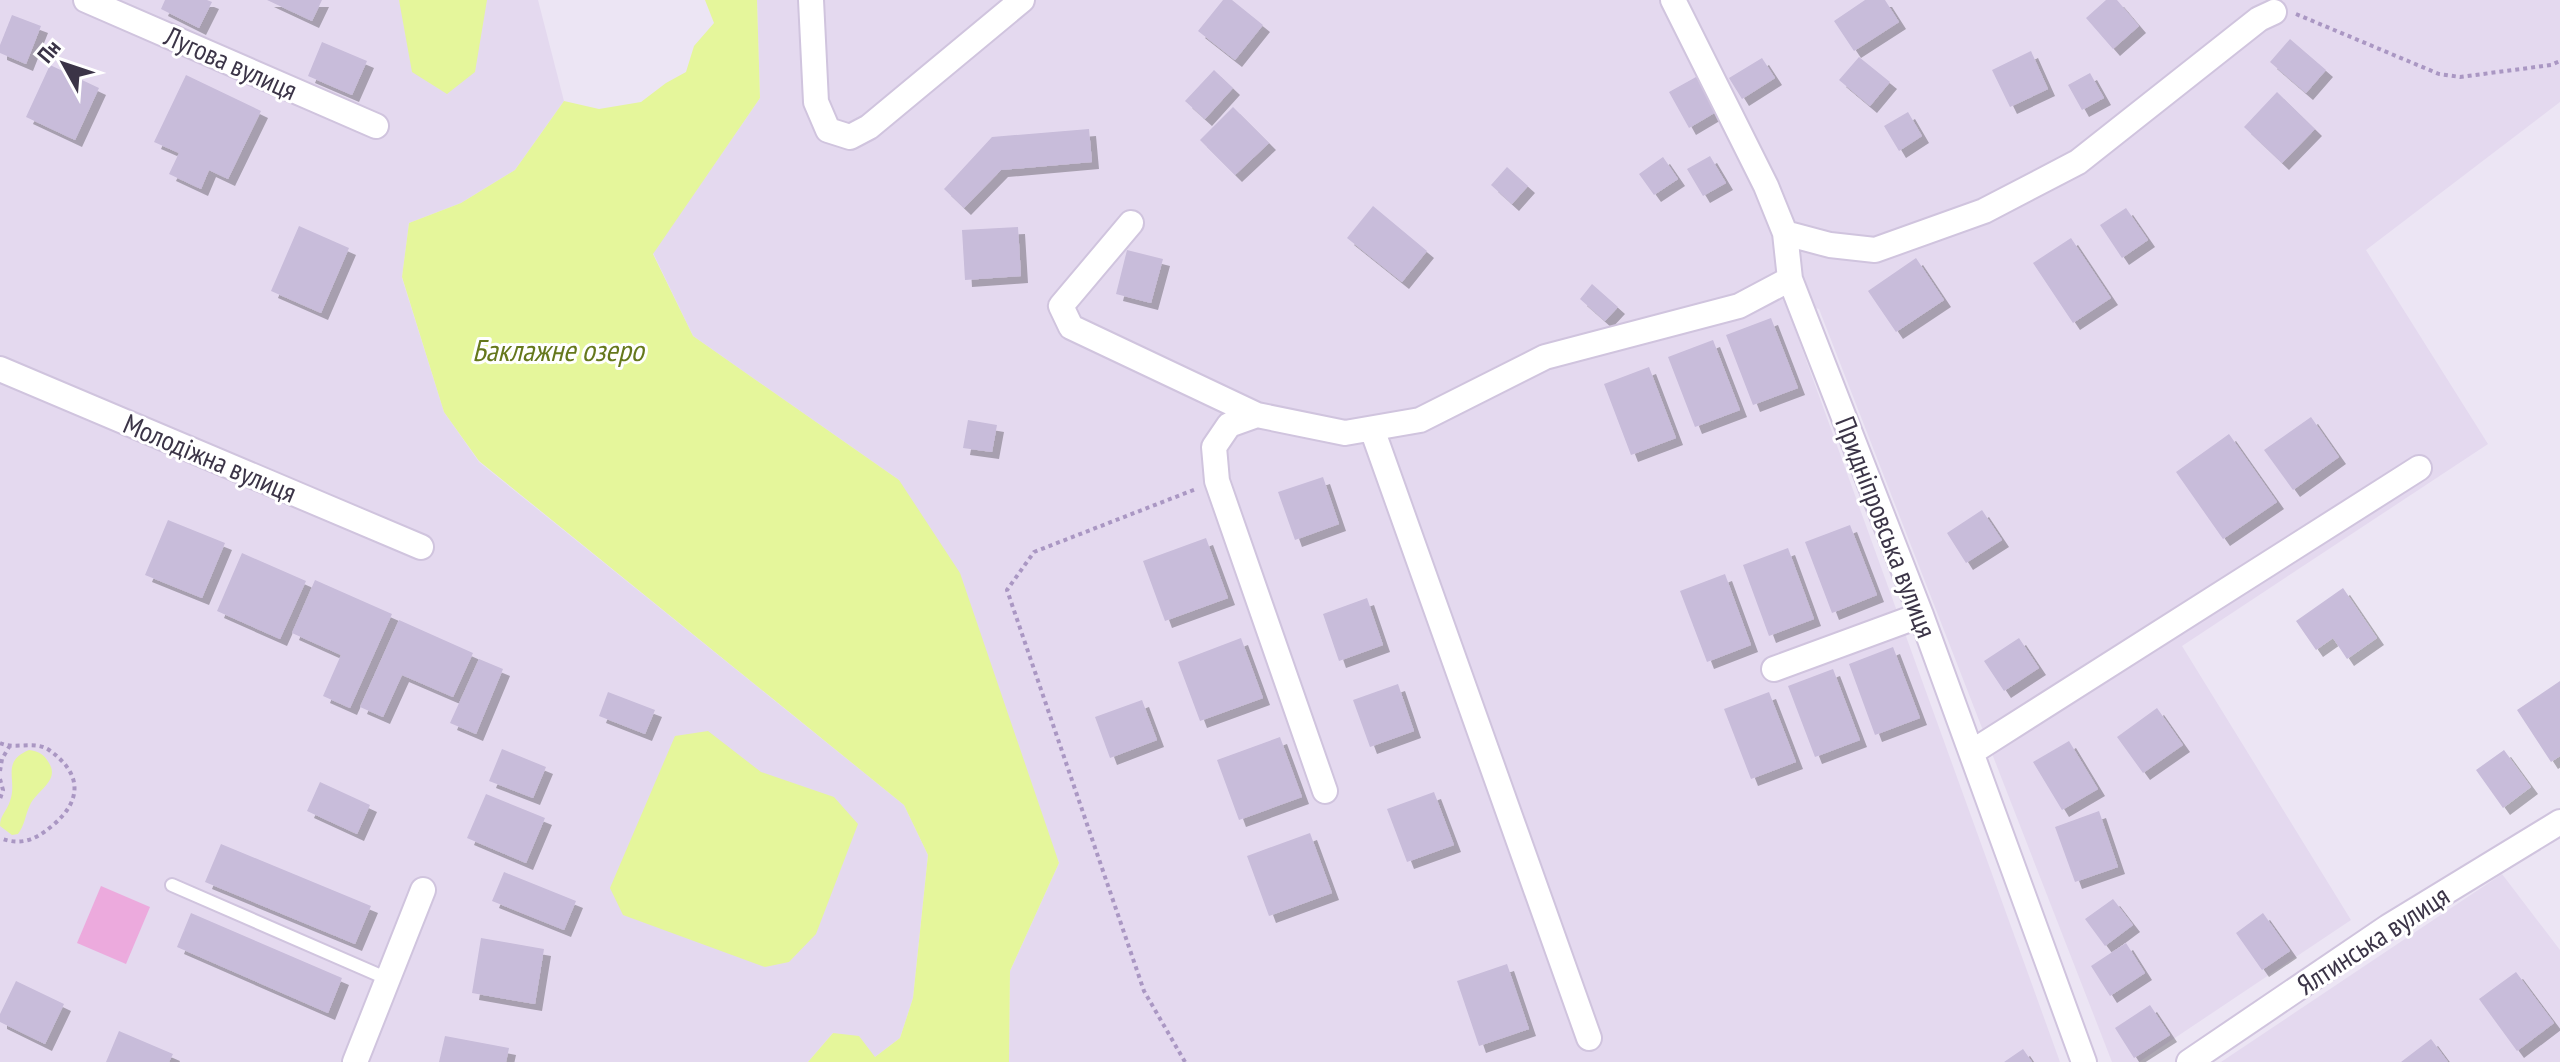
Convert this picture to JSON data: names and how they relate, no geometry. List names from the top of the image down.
{
  "streets": {
    "street": [
      "Лугова вулиця",
      "Молодіжна вулиця",
      "Придніпровська вулиця",
      "Ялтинська вулиця"
    ]
  },
  "water": ["Баклажне озеро"],
  "north": "top left"
}
